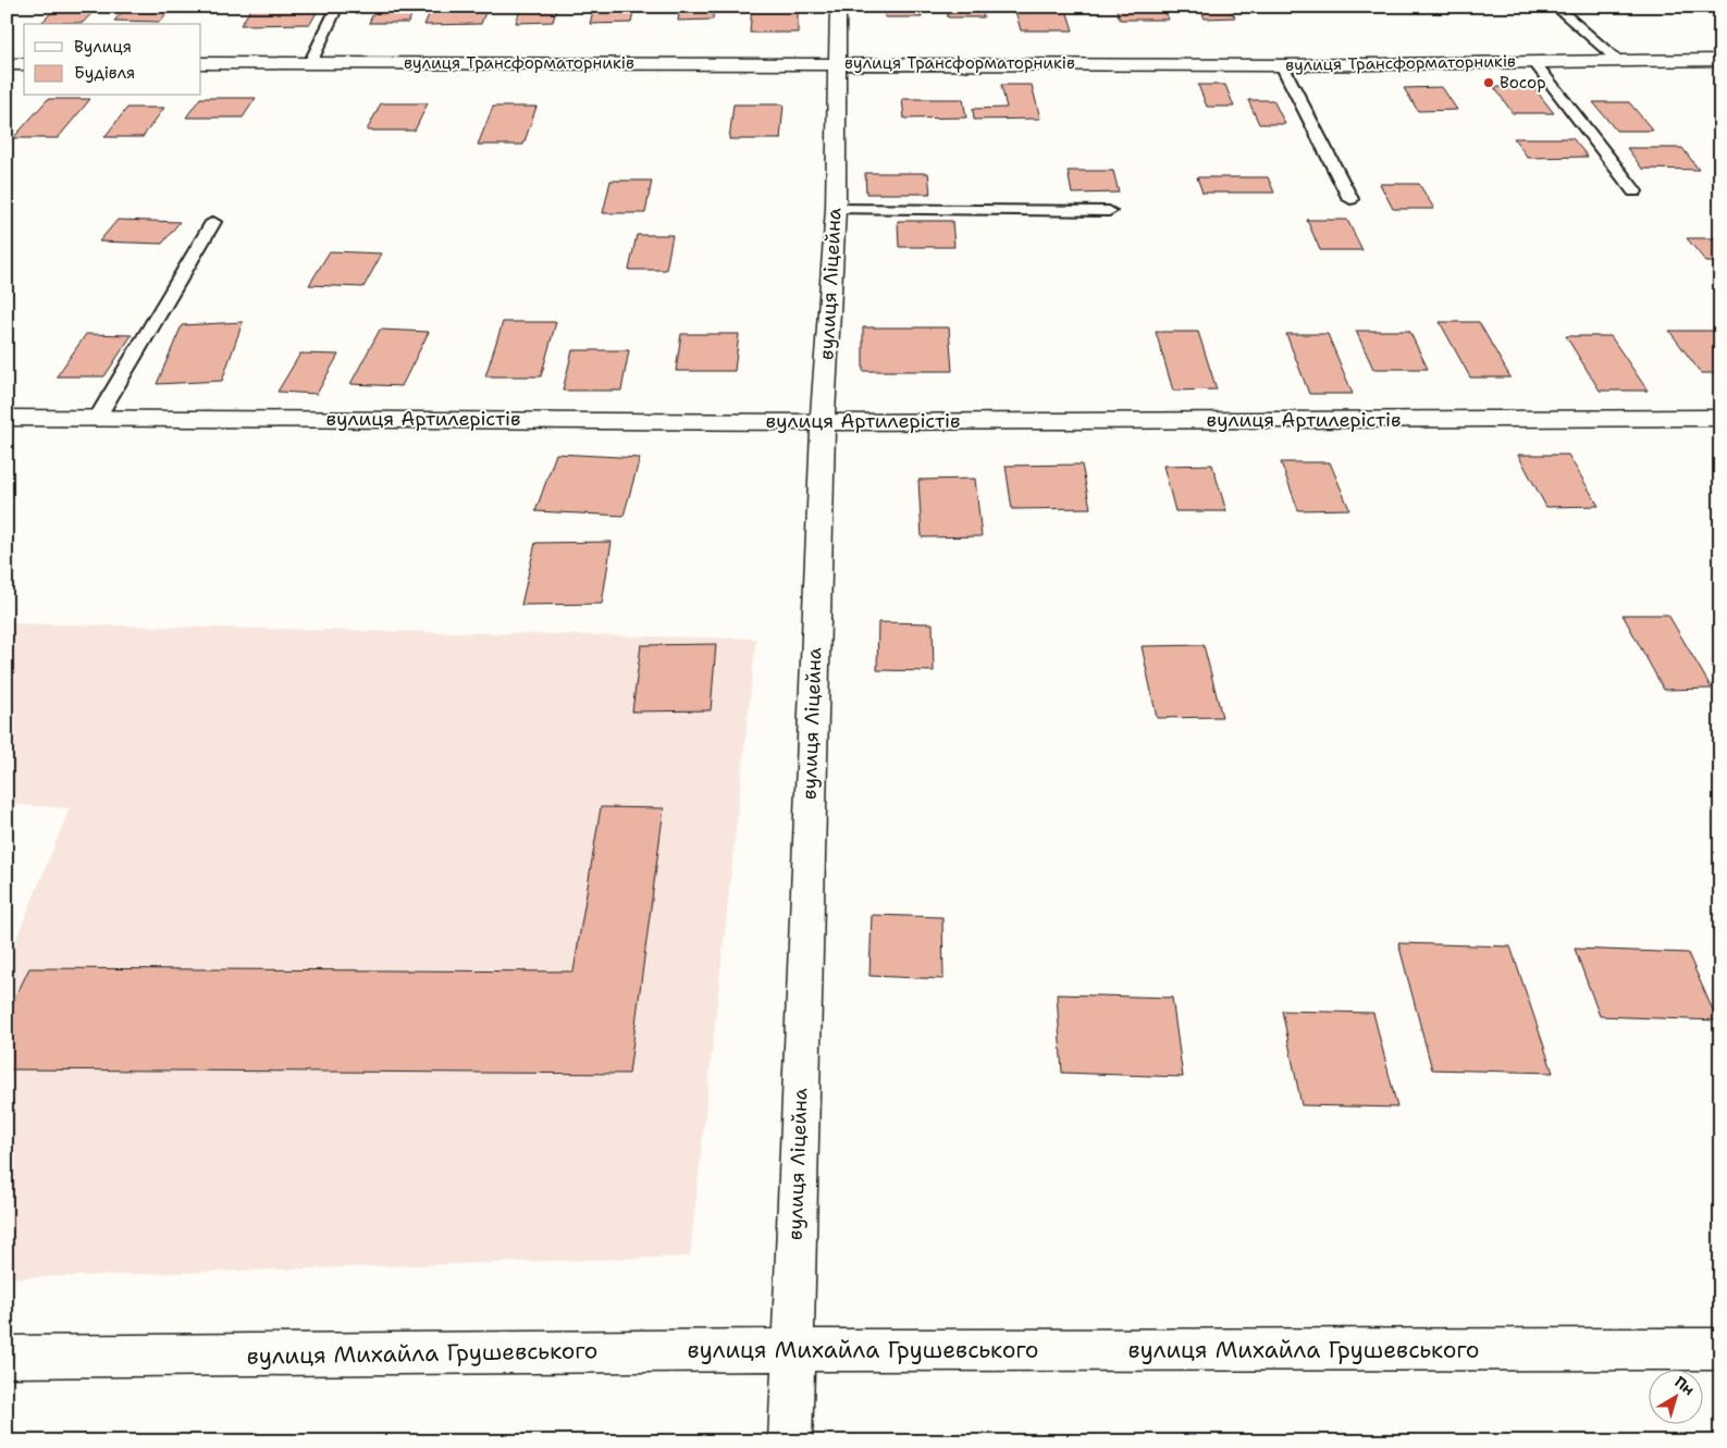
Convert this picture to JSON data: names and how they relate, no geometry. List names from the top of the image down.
{
  "streets": {
    "street": [
      "вулиця Трансформаторників",
      "вулиця Ліцейна",
      "вулиця Артилерістів",
      "вулиця Михайла Грушевського"
    ]
  },
  "crossings": [
    ["вулиця Трансформаторників", "вулиця Ліцейна"],
    ["вулиця Ліцейна", "вулиця Артилерістів"],
    ["вулиця Ліцейна", "вулиця Михайла Грушевського"]
  ],
  "places": ["Восор"],
  "legend": ["Вулиця", "Будівля"],
  "north": "top right"
}
